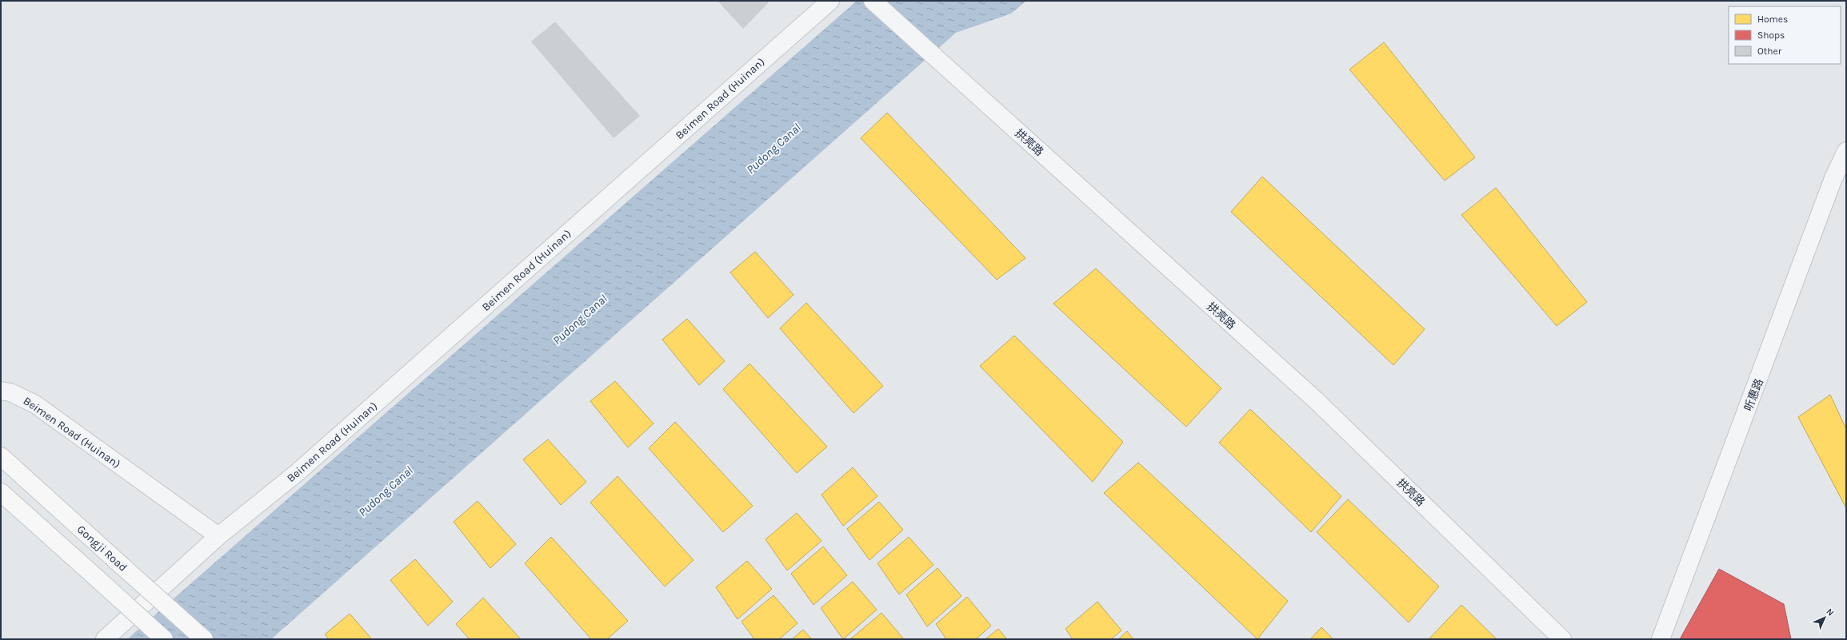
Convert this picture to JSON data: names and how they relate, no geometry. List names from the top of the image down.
{
  "streets": {
    "main road": ["Gongji Road"],
    "street": ["Beimen Road (Huinan)", "拱亮路", "听惠路"]
  },
  "water": ["Pudong Canal"],
  "legend": ["Homes", "Shops", "Other"],
  "north": "top right"
}
